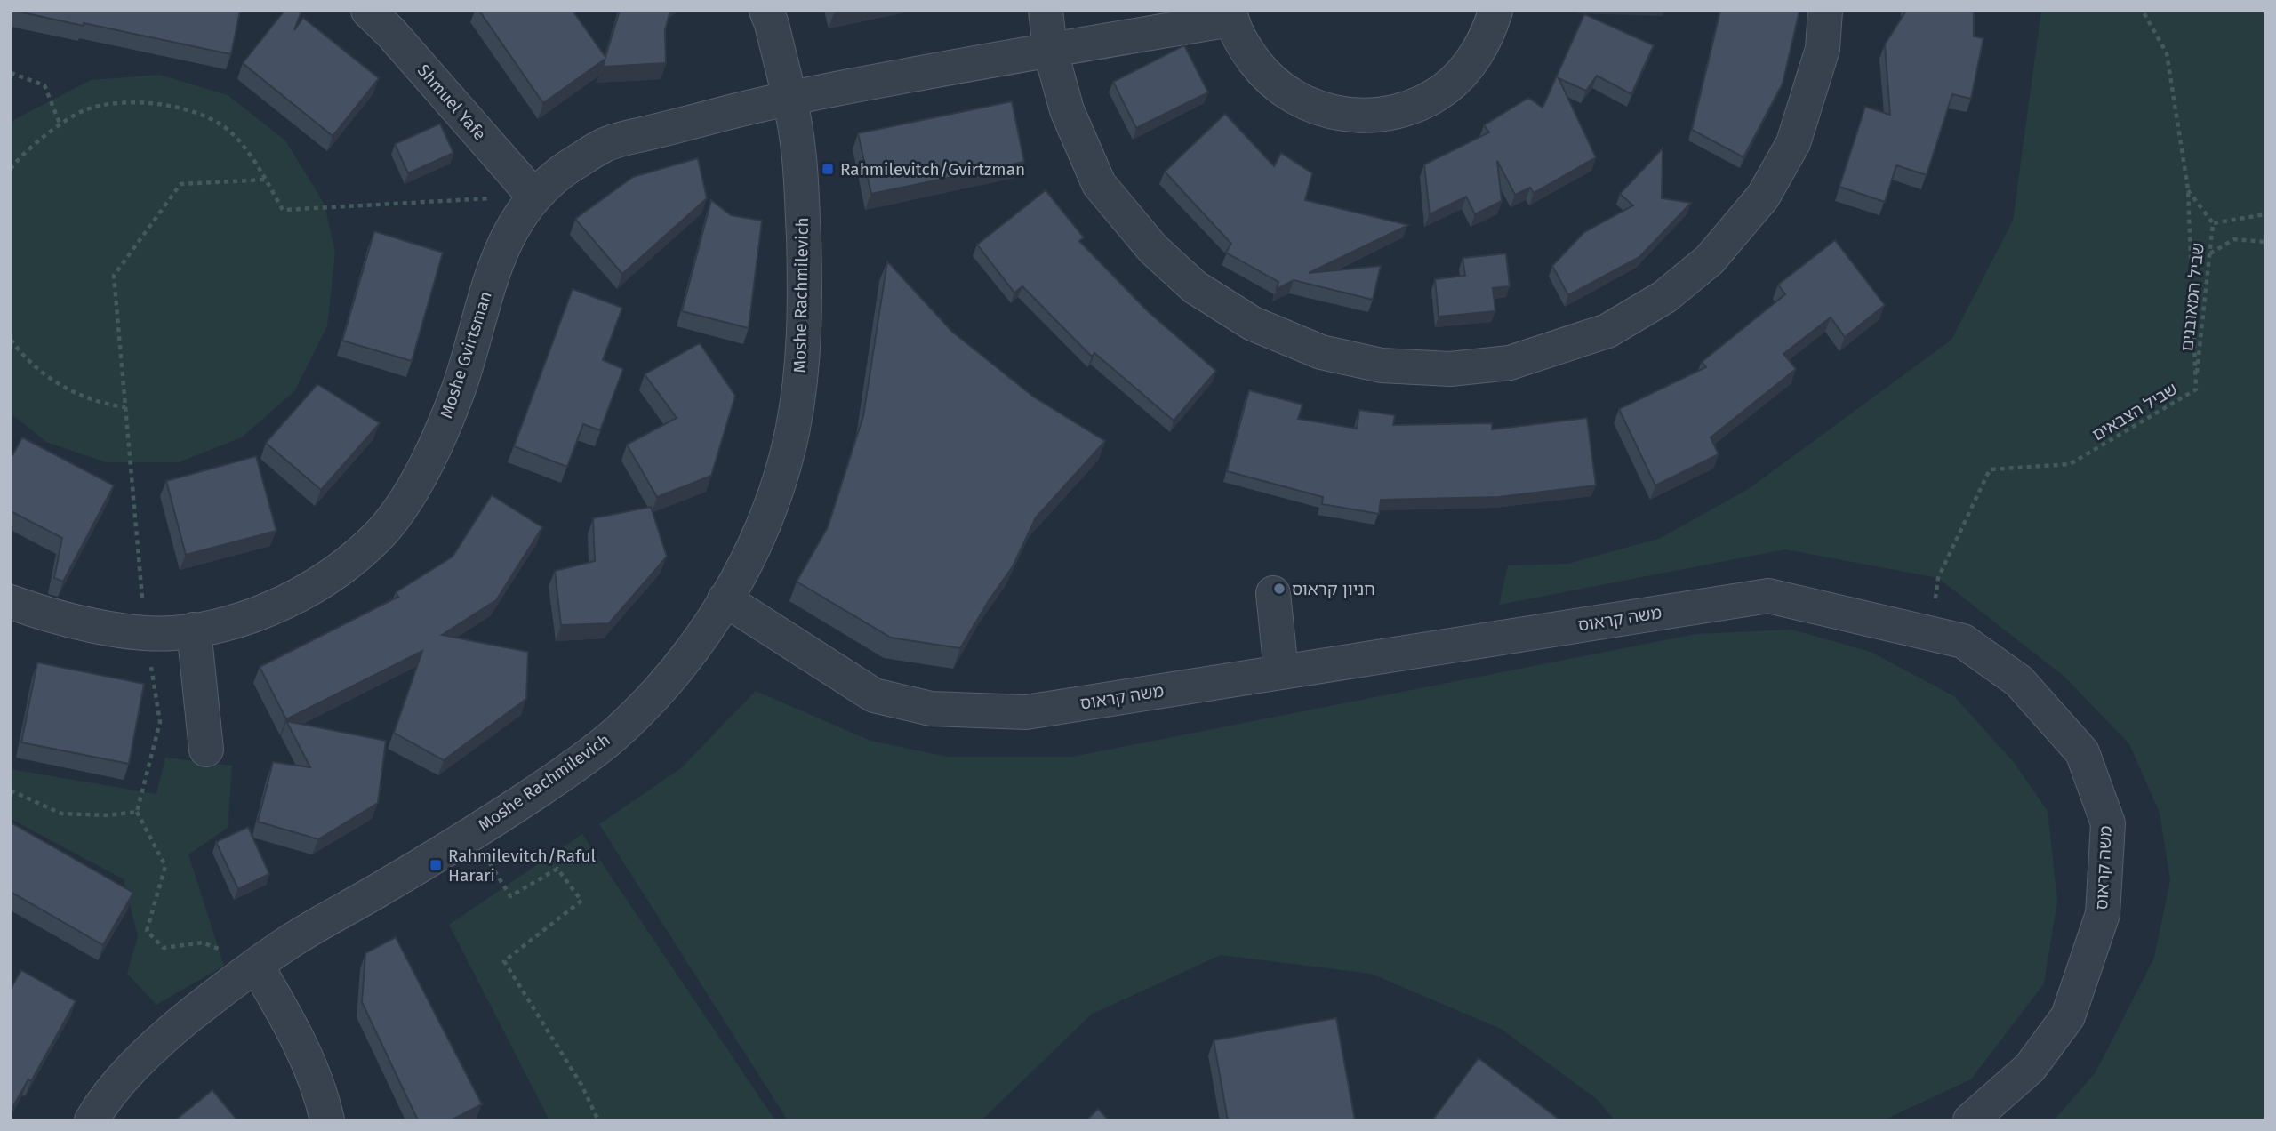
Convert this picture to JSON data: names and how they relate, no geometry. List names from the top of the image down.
{
  "streets": {
    "street": [
      "Shmuel Yafe",
      "Moshe Rachmilevich",
      "Moshe Gvirtsman",
      "משה קראוס"
    ],
    "path": ["שביל המאובנים", "שביל הצבאים"]
  },
  "crossings": [
    ["Shmuel Yafe", "Moshe Gvirtsman"],
    ["Moshe Rachmilevich", "Moshe Gvirtsman"],
    ["Moshe Rachmilevich", "משה קראוס"],
    ["שביל המאובנים", "שביל הצבאים"],
    ["שביל הצבאים", "משה קראוס"]
  ],
  "places": {
    "transit": ["Rahmilevitch/Gvirtzman", "Rahmilevitch/Raful Harari"],
    "other": ["חניון קראוס"]
  }
}
